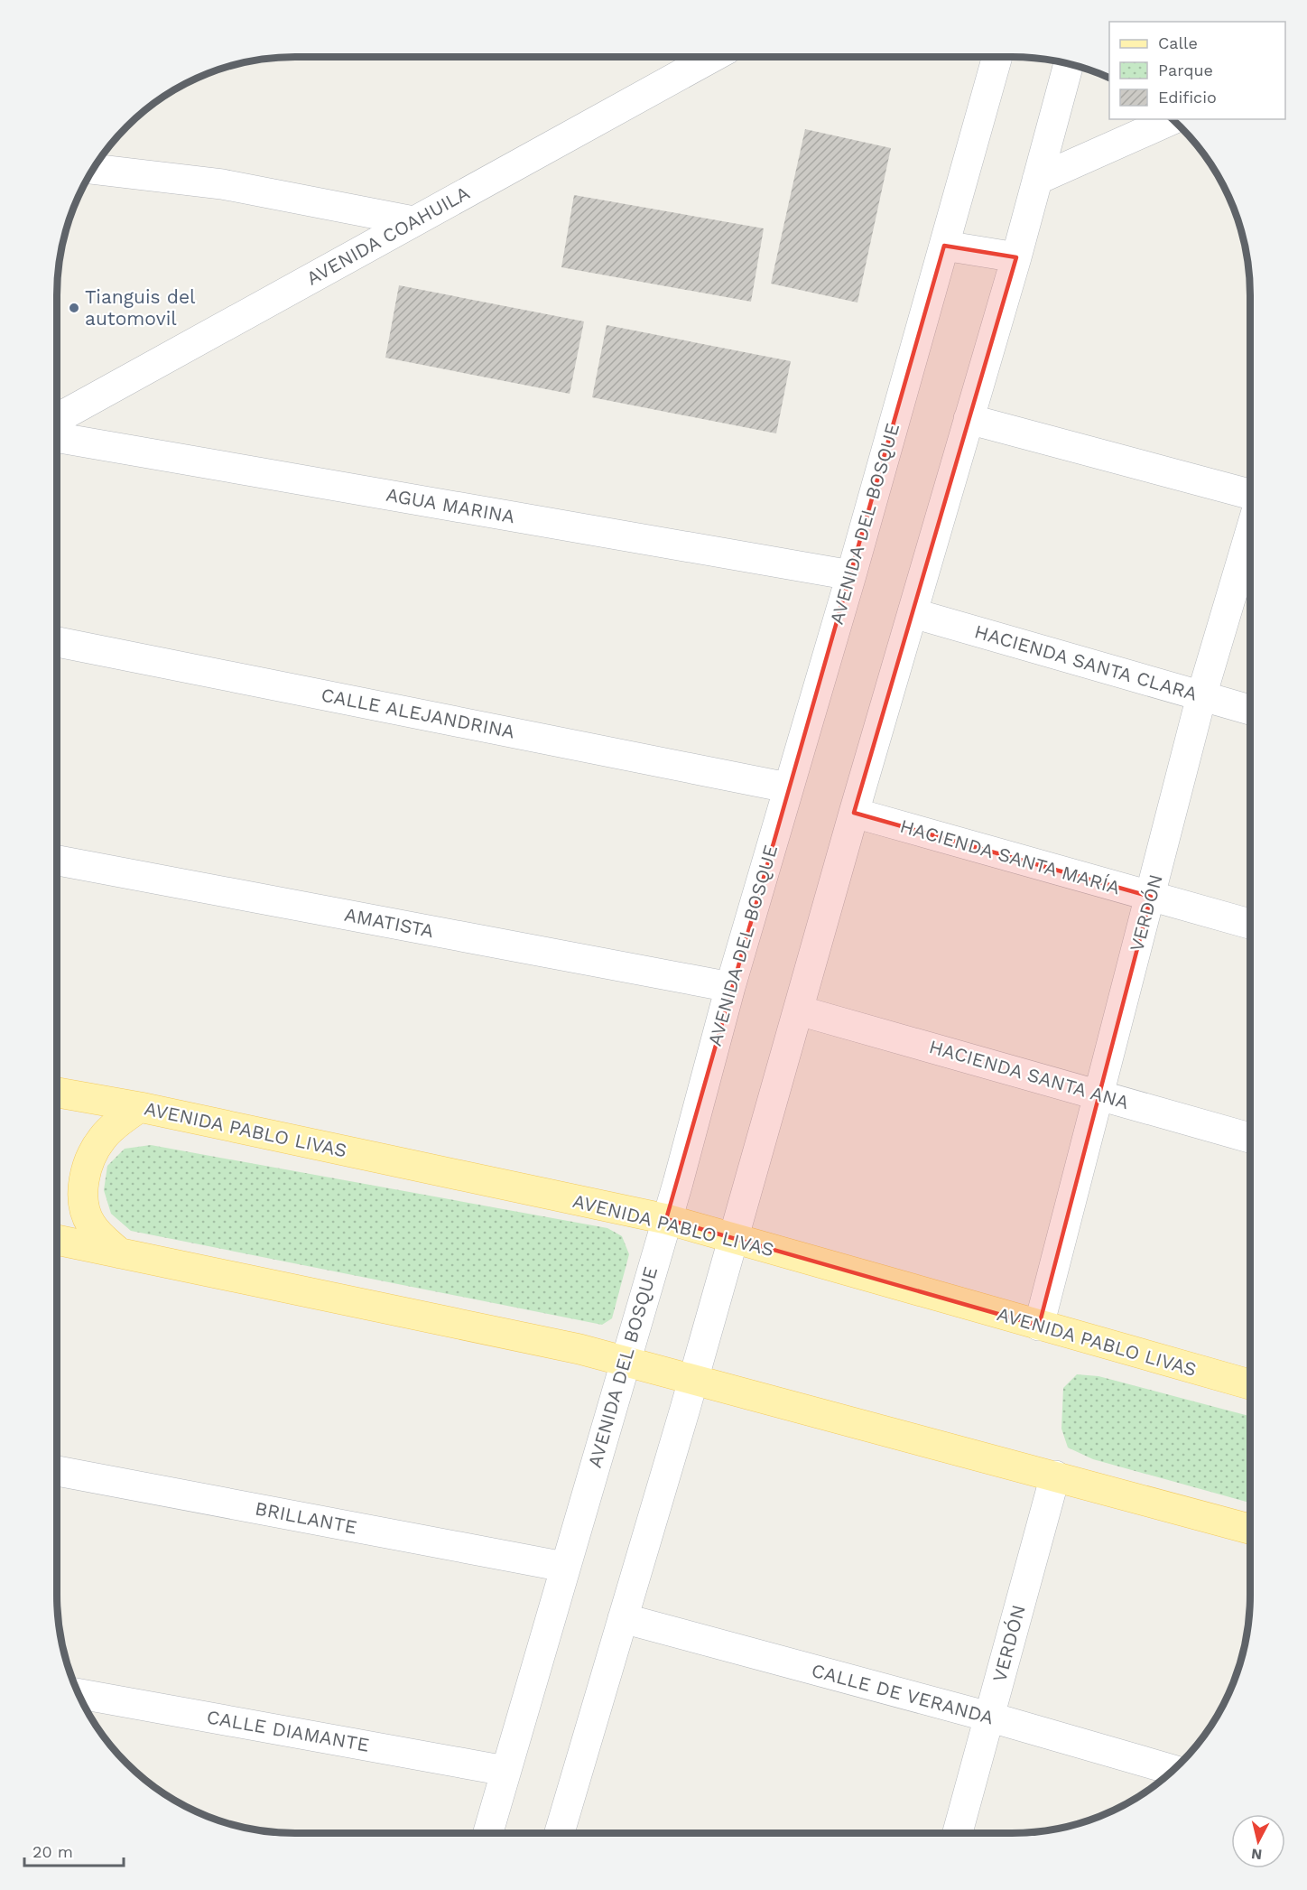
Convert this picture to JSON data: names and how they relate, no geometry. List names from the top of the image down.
{
  "streets": {
    "main road": ["AVENIDA PABLO LIVAS"],
    "street": [
      "AVENIDA COAHUILA",
      "AGUA MARINA",
      "AVENIDA DEL BOSQUE",
      "HACIENDA SANTA CLARA",
      "CALLE ALEJANDRINA",
      "HACIENDA SANTA MARÍA",
      "VERDÓN",
      "AMATISTA",
      "HACIENDA SANTA ANA",
      "BRILLANTE",
      "CALLE DE VERANDA",
      "CALLE DIAMANTE"
    ]
  },
  "crossings": [
    ["AGUA MARINA", "AVENIDA DEL BOSQUE"],
    ["AVENIDA DEL BOSQUE", "CALLE ALEJANDRINA"],
    ["AVENIDA DEL BOSQUE", "AMATISTA"],
    ["AVENIDA DEL BOSQUE", "AVENIDA PABLO LIVAS"],
    ["AVENIDA DEL BOSQUE", "BRILLANTE"],
    ["AVENIDA DEL BOSQUE", "CALLE DIAMANTE"],
    ["HACIENDA SANTA CLARA", "VERDÓN"],
    ["HACIENDA SANTA MARÍA", "VERDÓN"],
    ["VERDÓN", "HACIENDA SANTA ANA"],
    ["VERDÓN", "AVENIDA PABLO LIVAS"],
    ["VERDÓN", "CALLE DE VERANDA"]
  ],
  "places": ["Tianguis del automovil"],
  "legend": ["Calle", "Parque", "Edificio"],
  "scale_bar": "20 m",
  "north": "bottom"
}
